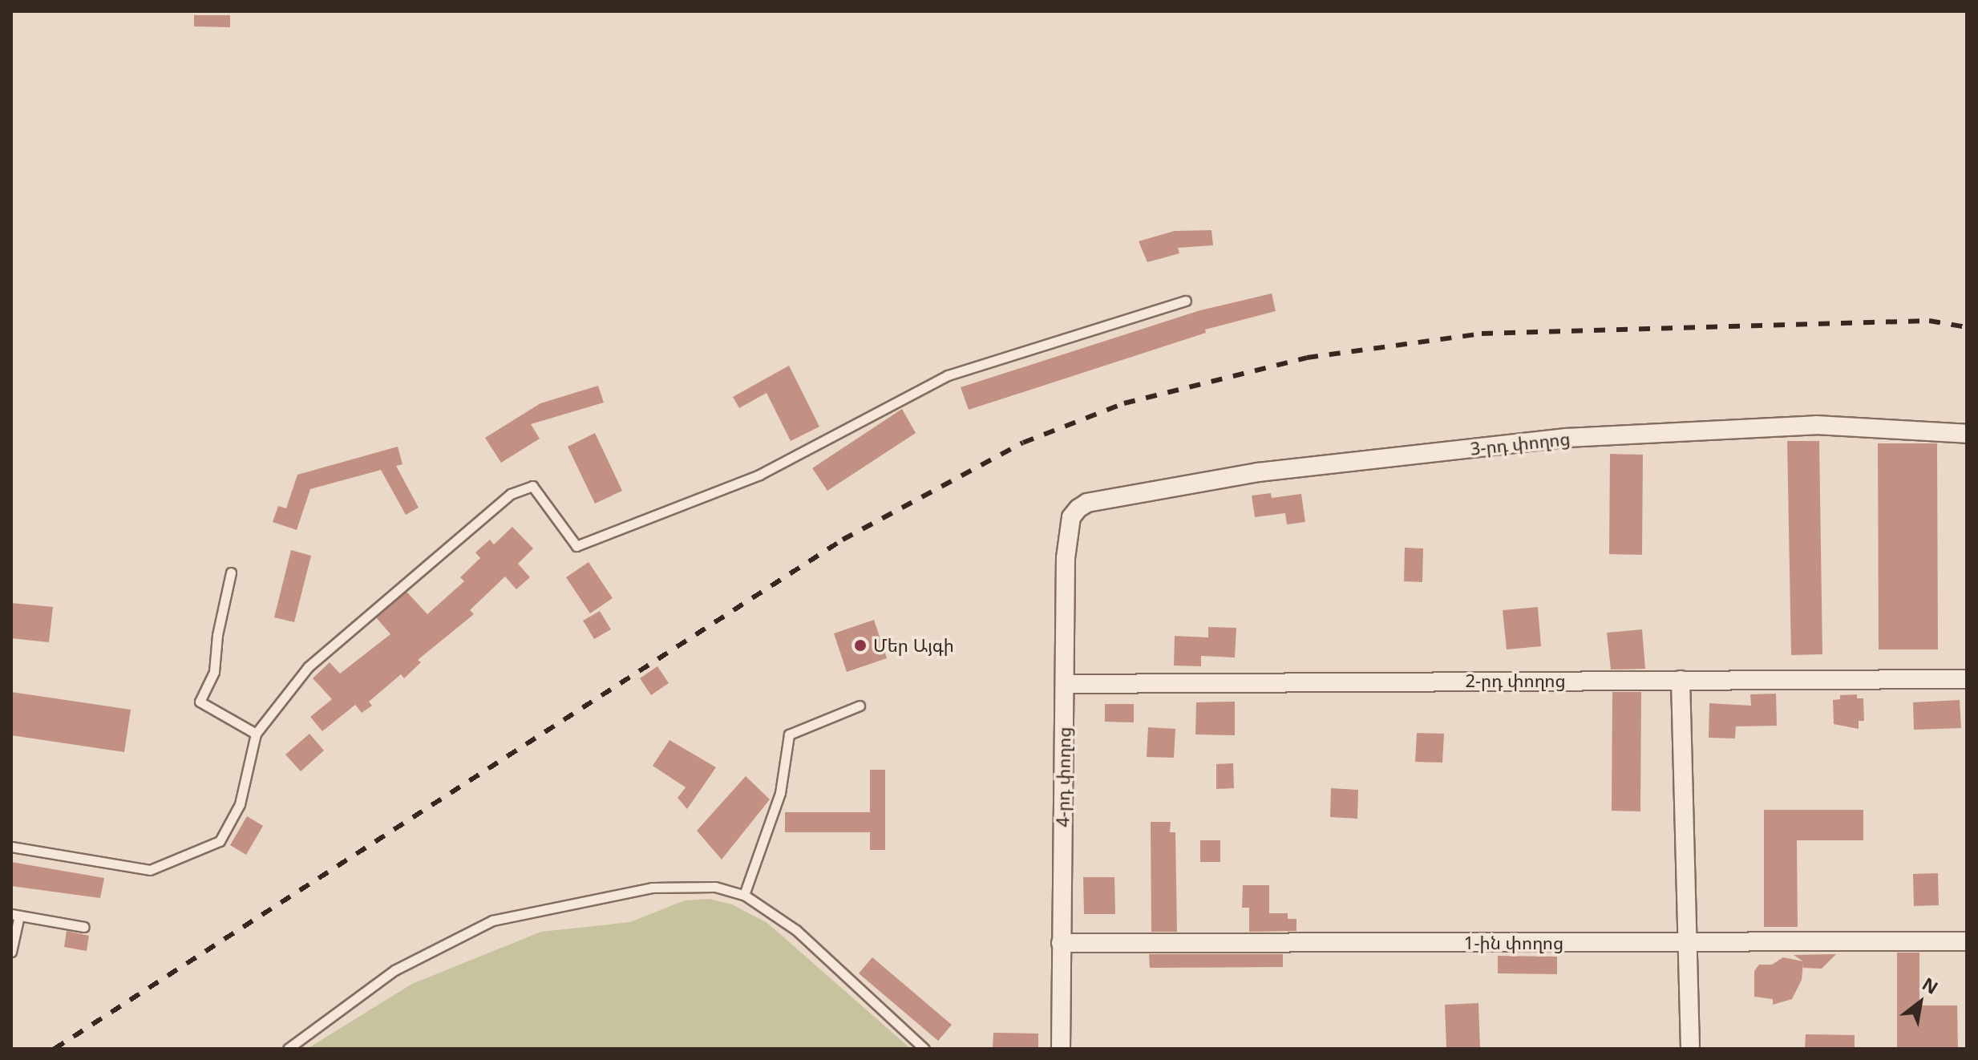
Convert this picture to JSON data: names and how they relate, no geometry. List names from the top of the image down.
{
  "streets": {
    "street": [
      "3-րդ փողոց",
      "2-րդ փողոց",
      "4-րդ փողոց",
      "1-ին փողոց"
    ]
  },
  "crossings": [
    ["3-րդ փողոց", "4-րդ փողոց"],
    ["2-րդ փողոց", "4-րդ փողոց"],
    ["4-րդ փողոց", "1-ին փողոց"]
  ],
  "places": ["Մեր Այգի"],
  "north": "top right"
}
